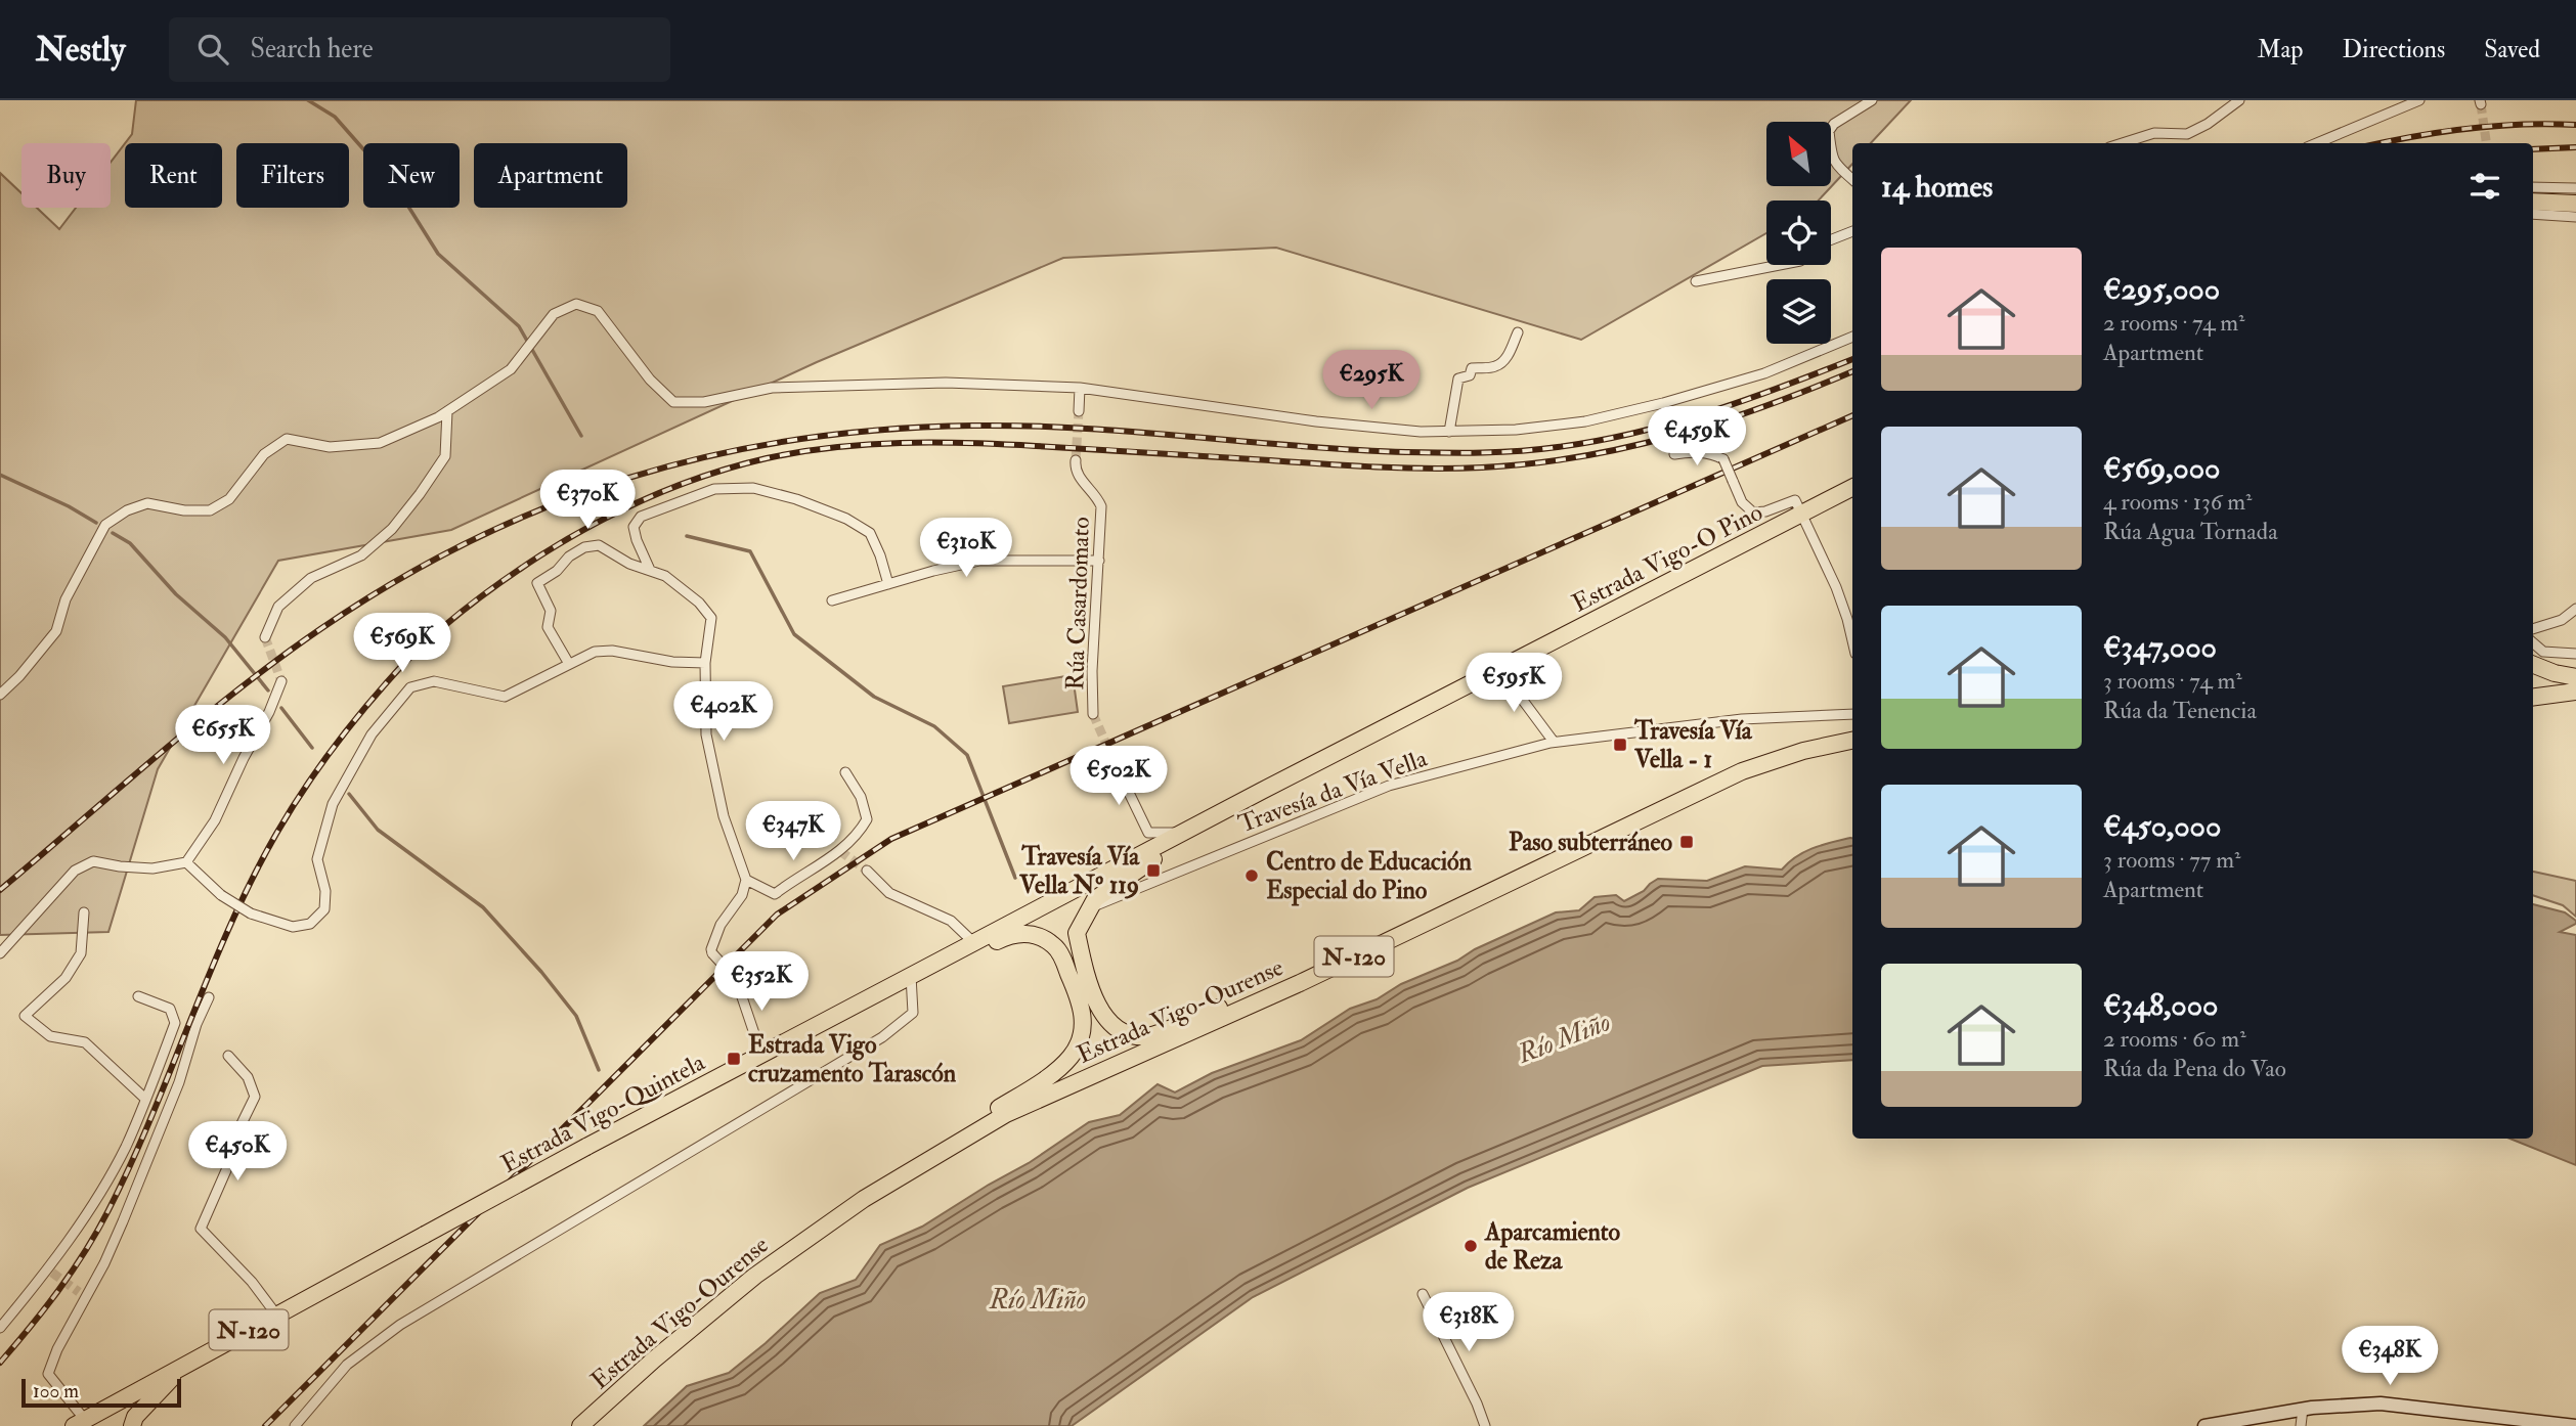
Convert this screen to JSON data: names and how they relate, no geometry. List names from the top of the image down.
{
  "streets": {
    "highway": [
      "Estrada Vigo-O Pino",
      "N-120",
      "Estrada Vigo-Ourense",
      "Estrada Vigo-Quintela"
    ],
    "street": ["Rúa Casardomato", "Travesía da Vía Vella"]
  },
  "crossings": [
    ["Estrada Vigo-O Pino", "Estrada Vigo-Quintela"]
  ],
  "water": ["Río Miño"],
  "places": {
    "transit": [
      "Travesía Vía Vella - 1",
      "Paso subterráneo",
      "Travesía Vía Vella Nº 119",
      "Estrada Vigo cruzamento Tarascón"
    ],
    "other": ["Centro de Educación Especial do Pino", "Aparcamiento de Reza"]
  },
  "scale_bar": "100 m",
  "north": "top left",
  "page": {
    "header": "Nestly",
    "search": "Search here",
    "nav": ["Map", "Directions", "Saved"],
    "chip": [
      "Buy",
      "Rent",
      "Filters",
      "New",
      "Apartment"
    ],
    "heading": "14 homes",
    "list": [
      {
        "name": "€295,000",
        "note": "2 rooms · 74 m² · Apartment"
      },
      {
        "name": "€569,000",
        "note": "4 rooms · 136 m² · Rúa Agua Tornada"
      },
      {
        "name": "€347,000",
        "note": "3 rooms · 74 m² · Rúa da Tenencia"
      },
      {
        "name": "€450,000",
        "note": "3 rooms · 77 m² · Apartment"
      },
      {
        "name": "€348,000",
        "note": "2 rooms · 60 m² · Rúa da Pena do Vao"
      }
    ],
    "price": [
      "€295K",
      "€459K",
      "€370K",
      "€310K",
      "€569K",
      "€595K",
      "€402K",
      "€655K",
      "€502K",
      "€347K",
      "€352K",
      "€450K",
      "€318K",
      "€348K"
    ],
    "scale": "100 m"
  }
}
